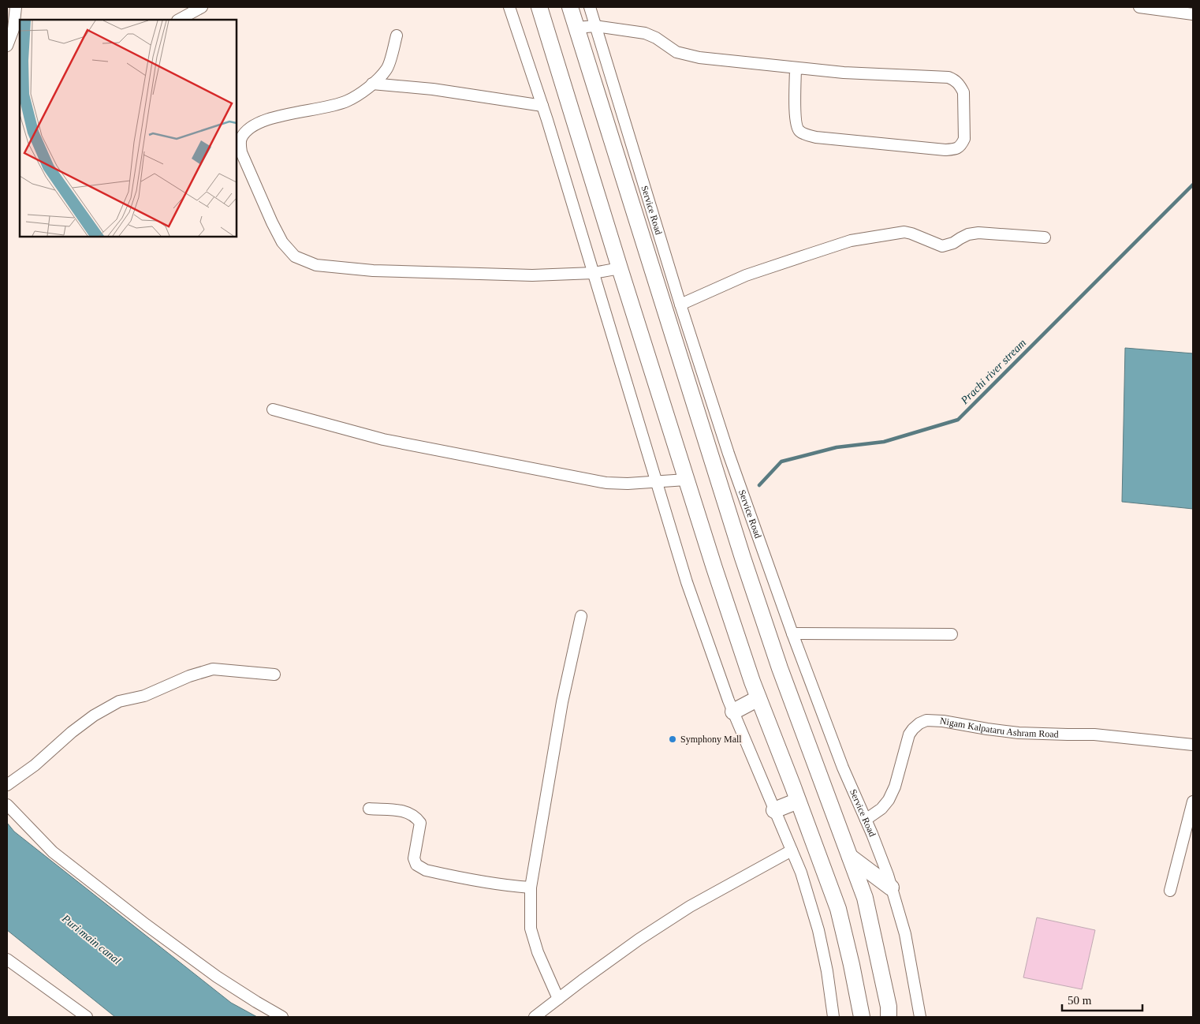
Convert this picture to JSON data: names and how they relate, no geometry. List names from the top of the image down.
{
  "streets": {
    "street": ["Service Road", "Nigam Kalpataru Ashram Road"]
  },
  "crossings": [
    ["Service Road", "Nigam Kalpataru Ashram Road"]
  ],
  "water": ["Prachi river stream", "Puri main canal"],
  "places": ["Symphony Mall"],
  "scale_bar": "50 m"
}
